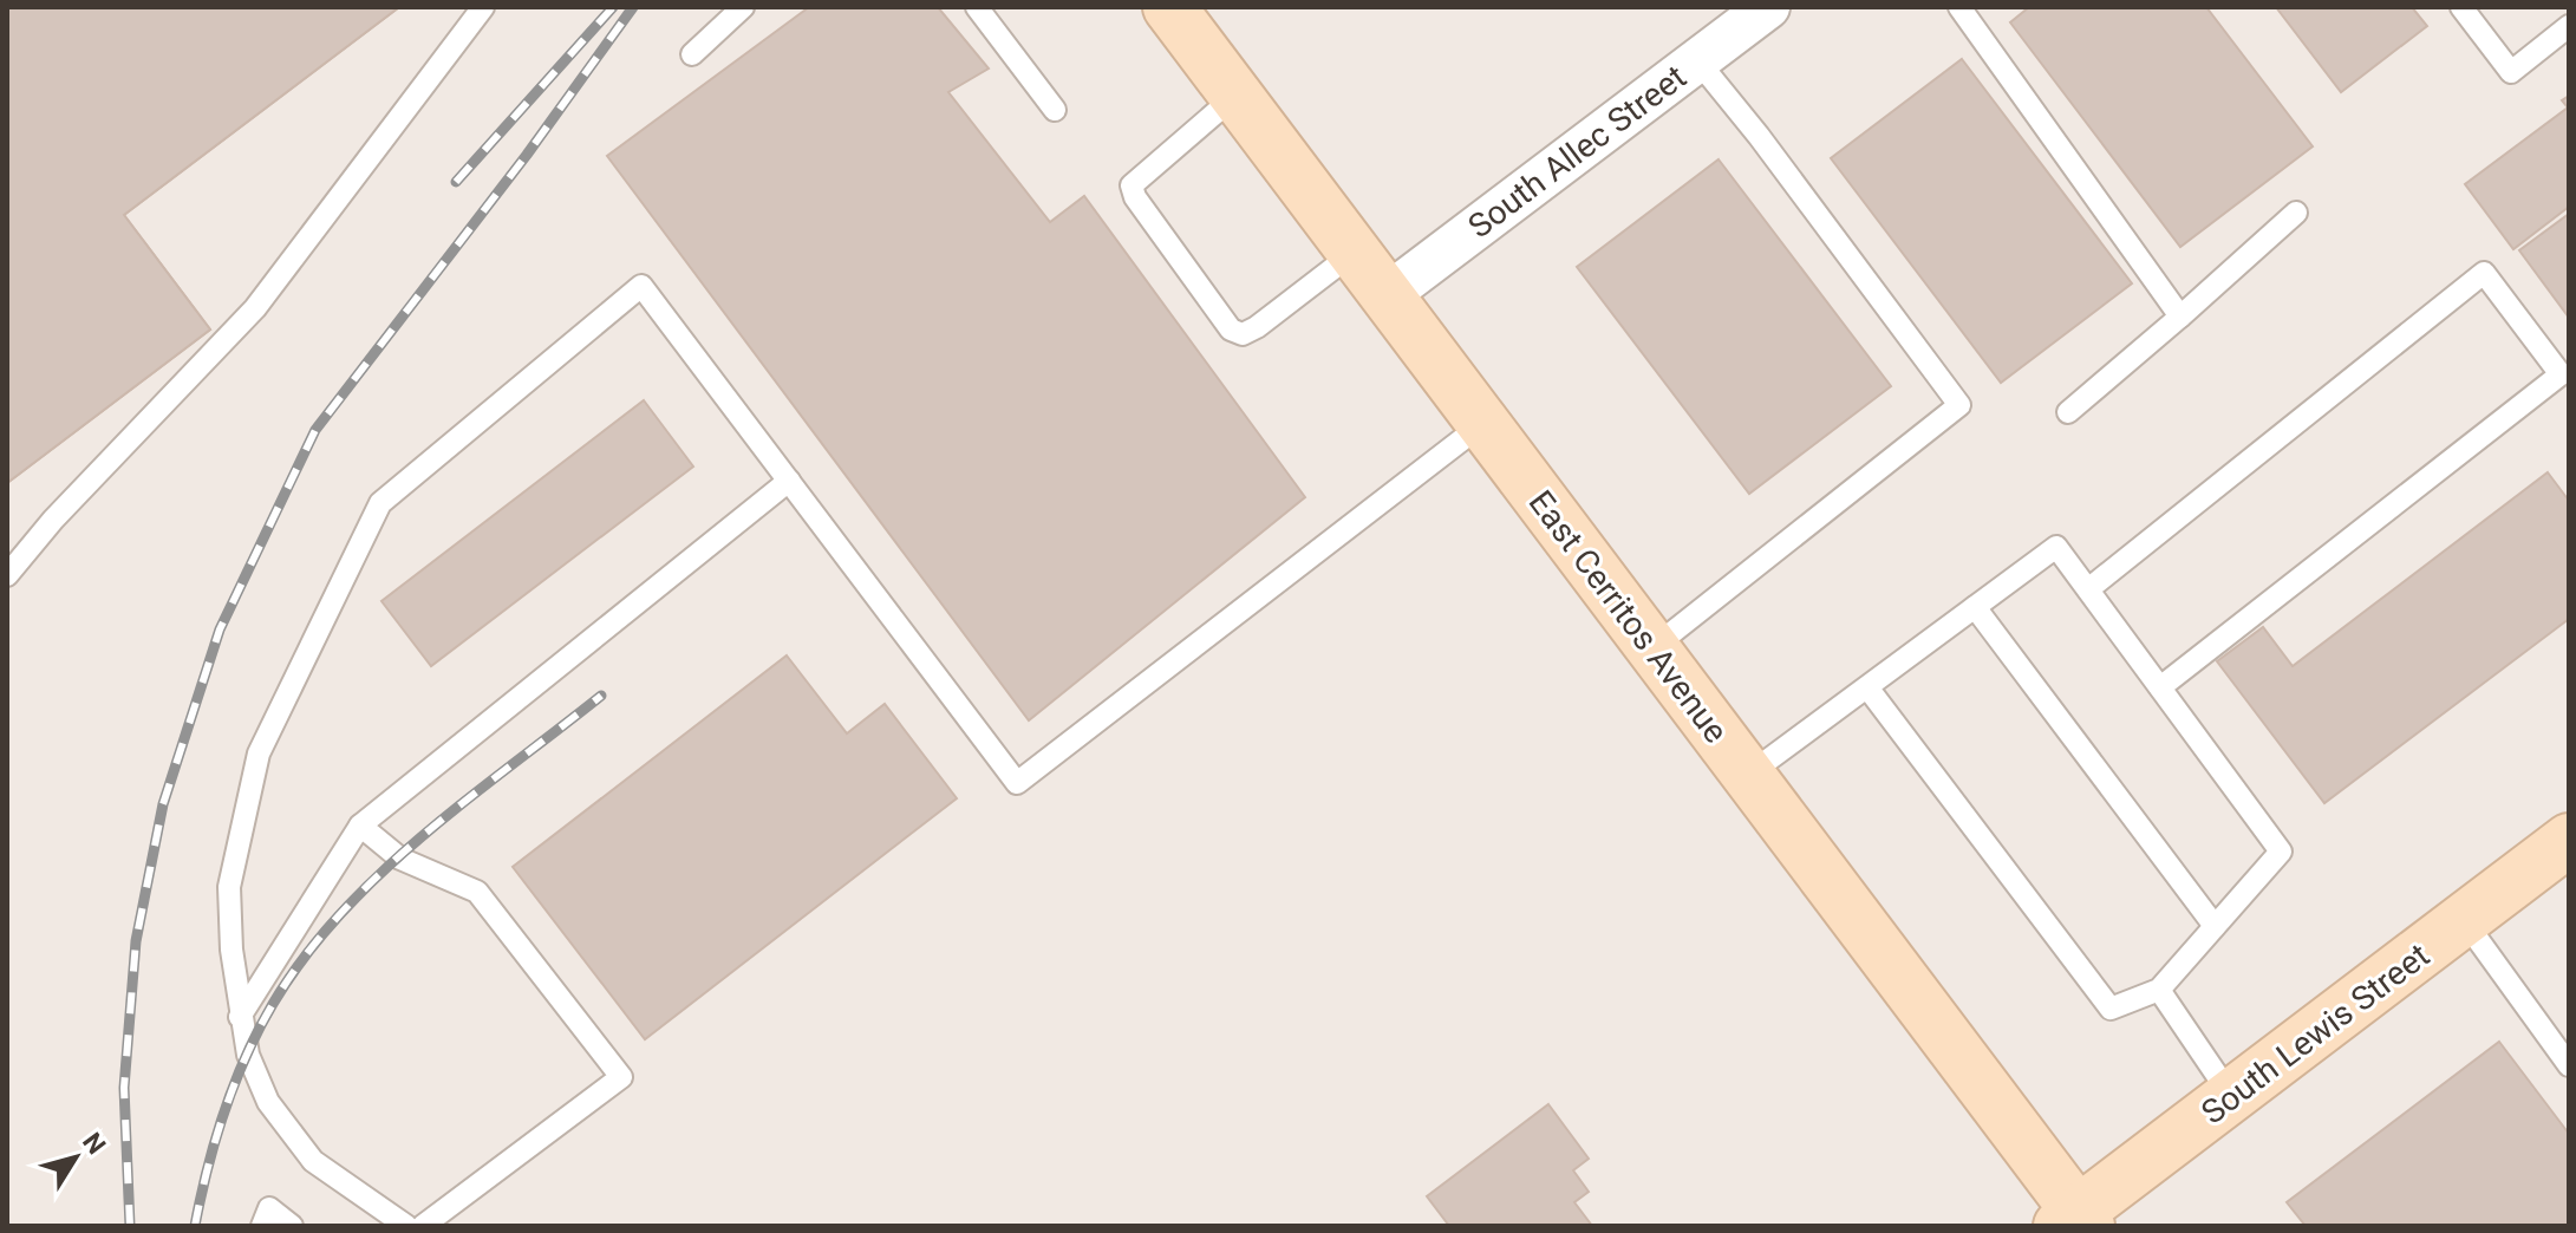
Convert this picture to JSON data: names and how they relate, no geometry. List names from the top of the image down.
{
  "streets": {
    "main road": ["East Cerritos Avenue", "South Lewis Street"],
    "street": ["South Allec Street"]
  },
  "crossings": [
    ["South Allec Street", "East Cerritos Avenue"],
    ["East Cerritos Avenue", "South Lewis Street"]
  ],
  "north": "top right"
}
